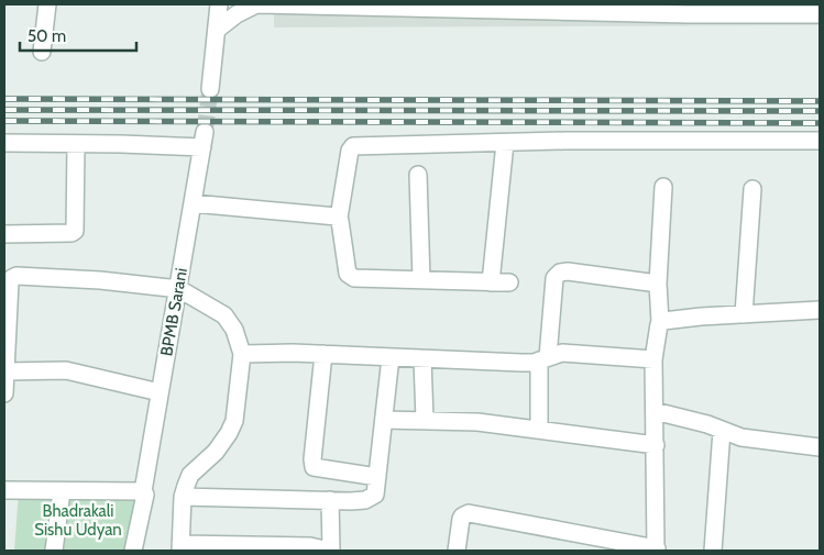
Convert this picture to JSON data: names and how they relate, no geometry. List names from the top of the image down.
{
  "streets": {
    "street": ["BPMB Sarani"]
  },
  "parks": ["Bhadrakali Sishu Udyan"],
  "scale_bar": "50 m"
}
